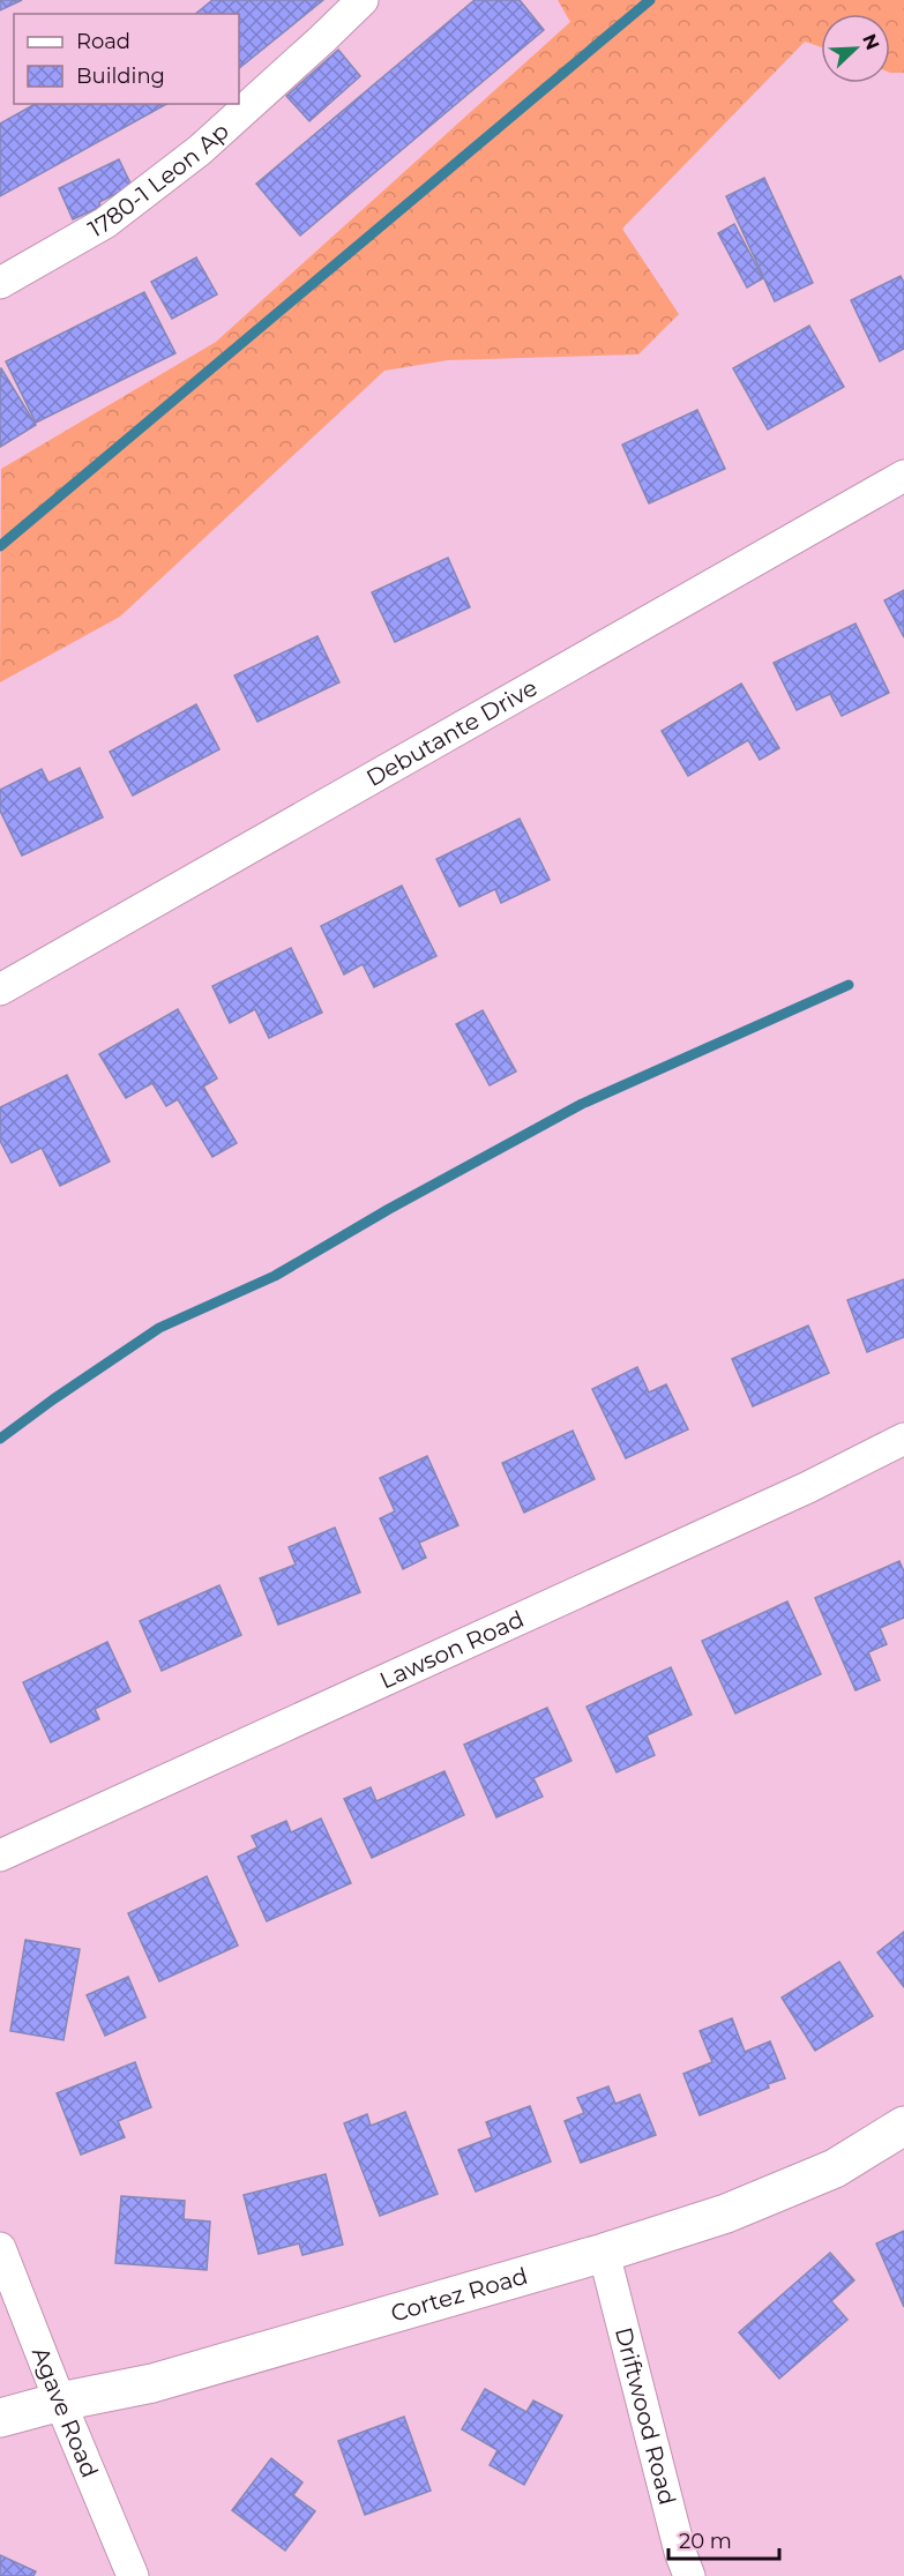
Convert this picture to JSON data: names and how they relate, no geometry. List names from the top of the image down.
{
  "streets": {
    "street": [
      "1780-1 Leon Ap",
      "Debutante Drive",
      "Lawson Road",
      "Cortez Road",
      "Agave Road",
      "Driftwood Road"
    ]
  },
  "crossings": [
    ["Cortez Road", "Agave Road"],
    ["Cortez Road", "Driftwood Road"]
  ],
  "legend": ["Road", "Building"],
  "scale_bar": "20 m",
  "north": "top right"
}
